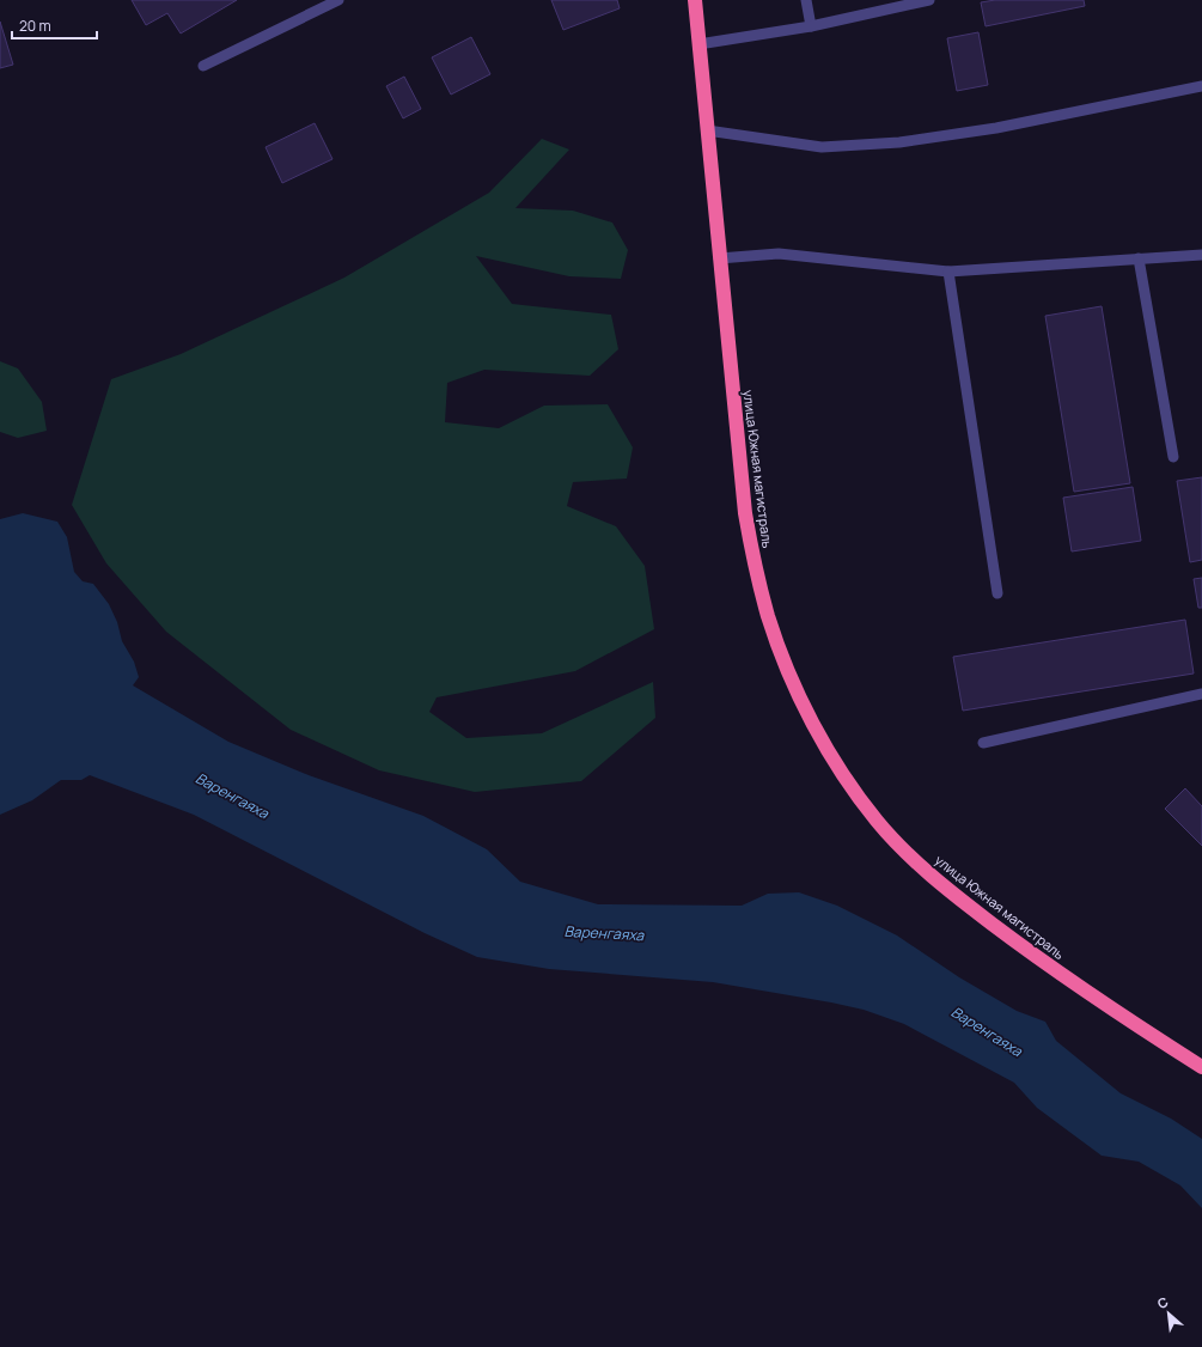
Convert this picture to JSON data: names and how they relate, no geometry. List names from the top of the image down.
{
  "streets": {
    "highway": ["улица Южная магистраль"]
  },
  "water": ["Варенгаяха"],
  "scale_bar": "20 m",
  "north": "top left"
}
